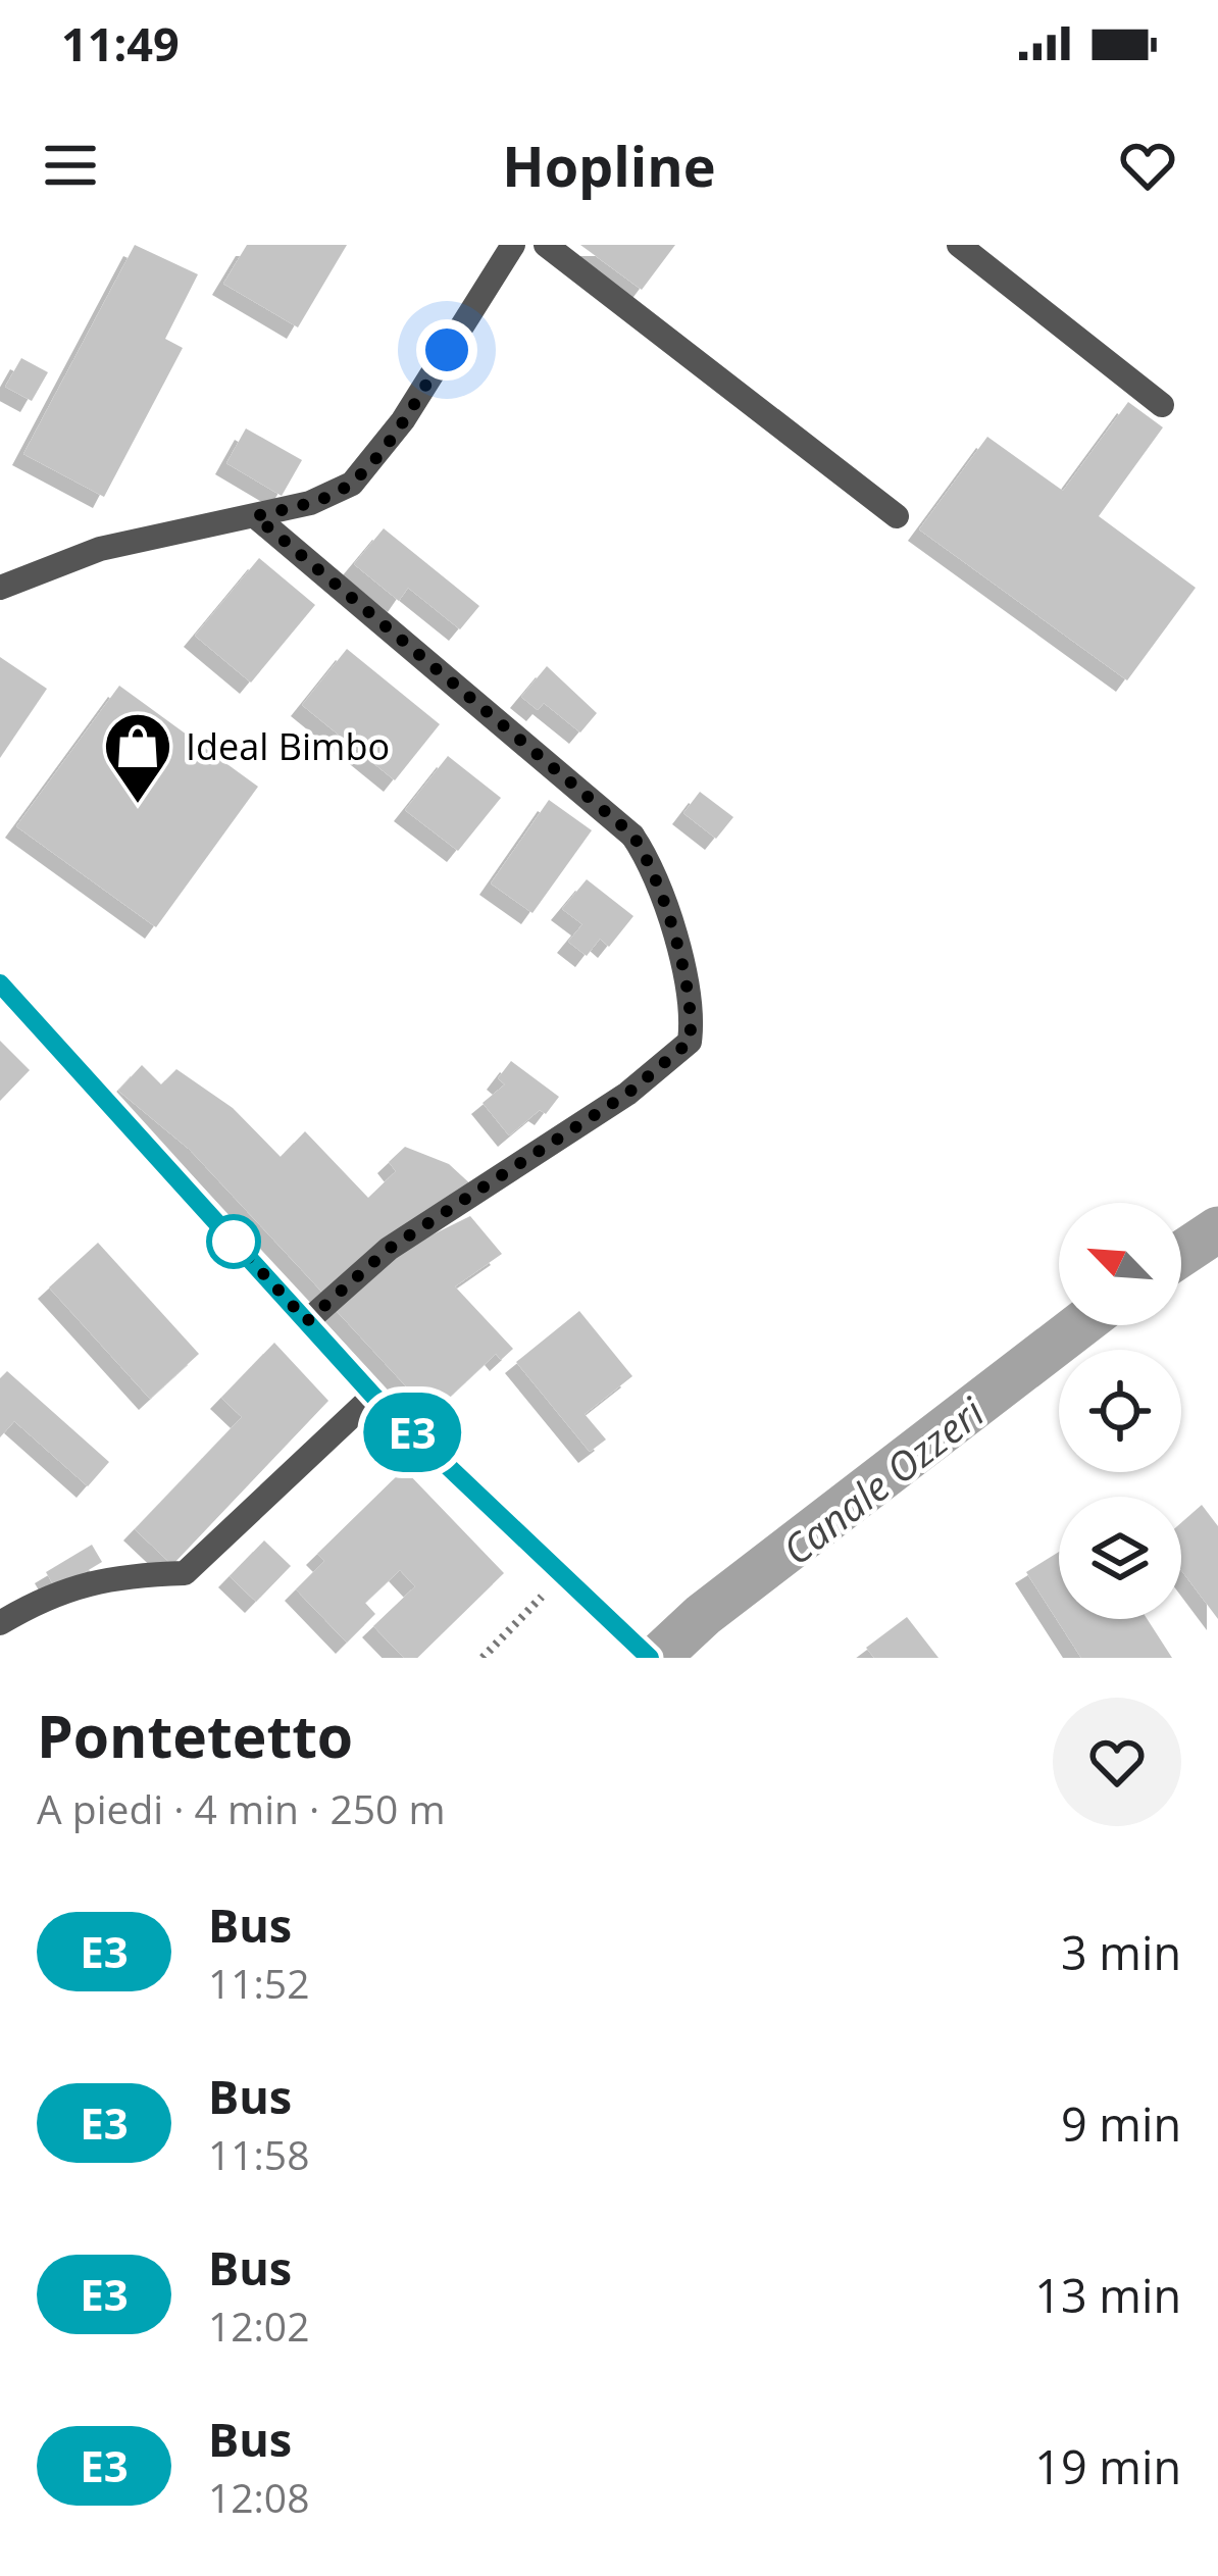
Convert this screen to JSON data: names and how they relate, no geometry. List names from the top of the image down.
{
  "water": ["Canale Ozzeri"],
  "places": {
    "shop": ["Ideal Bimbo"]
  },
  "lines": ["bus line E3"],
  "north": "top left",
  "page": {
    "status": "11:49",
    "header": "Hopline",
    "on_map": "E3",
    "heading": ["Pontetetto", "A piedi · 4 min · 250 m"],
    "list": [
      {
        "mark": "E3",
        "name": "Bus",
        "note": "11:52",
        "value": "3 min"
      },
      {
        "mark": "E3",
        "name": "Bus",
        "note": "11:58",
        "value": "9 min"
      },
      {
        "mark": "E3",
        "name": "Bus",
        "note": "12:02",
        "value": "13 min"
      },
      {
        "mark": "E3",
        "name": "Bus",
        "note": "12:08",
        "value": "19 min"
      }
    ]
  }
}
